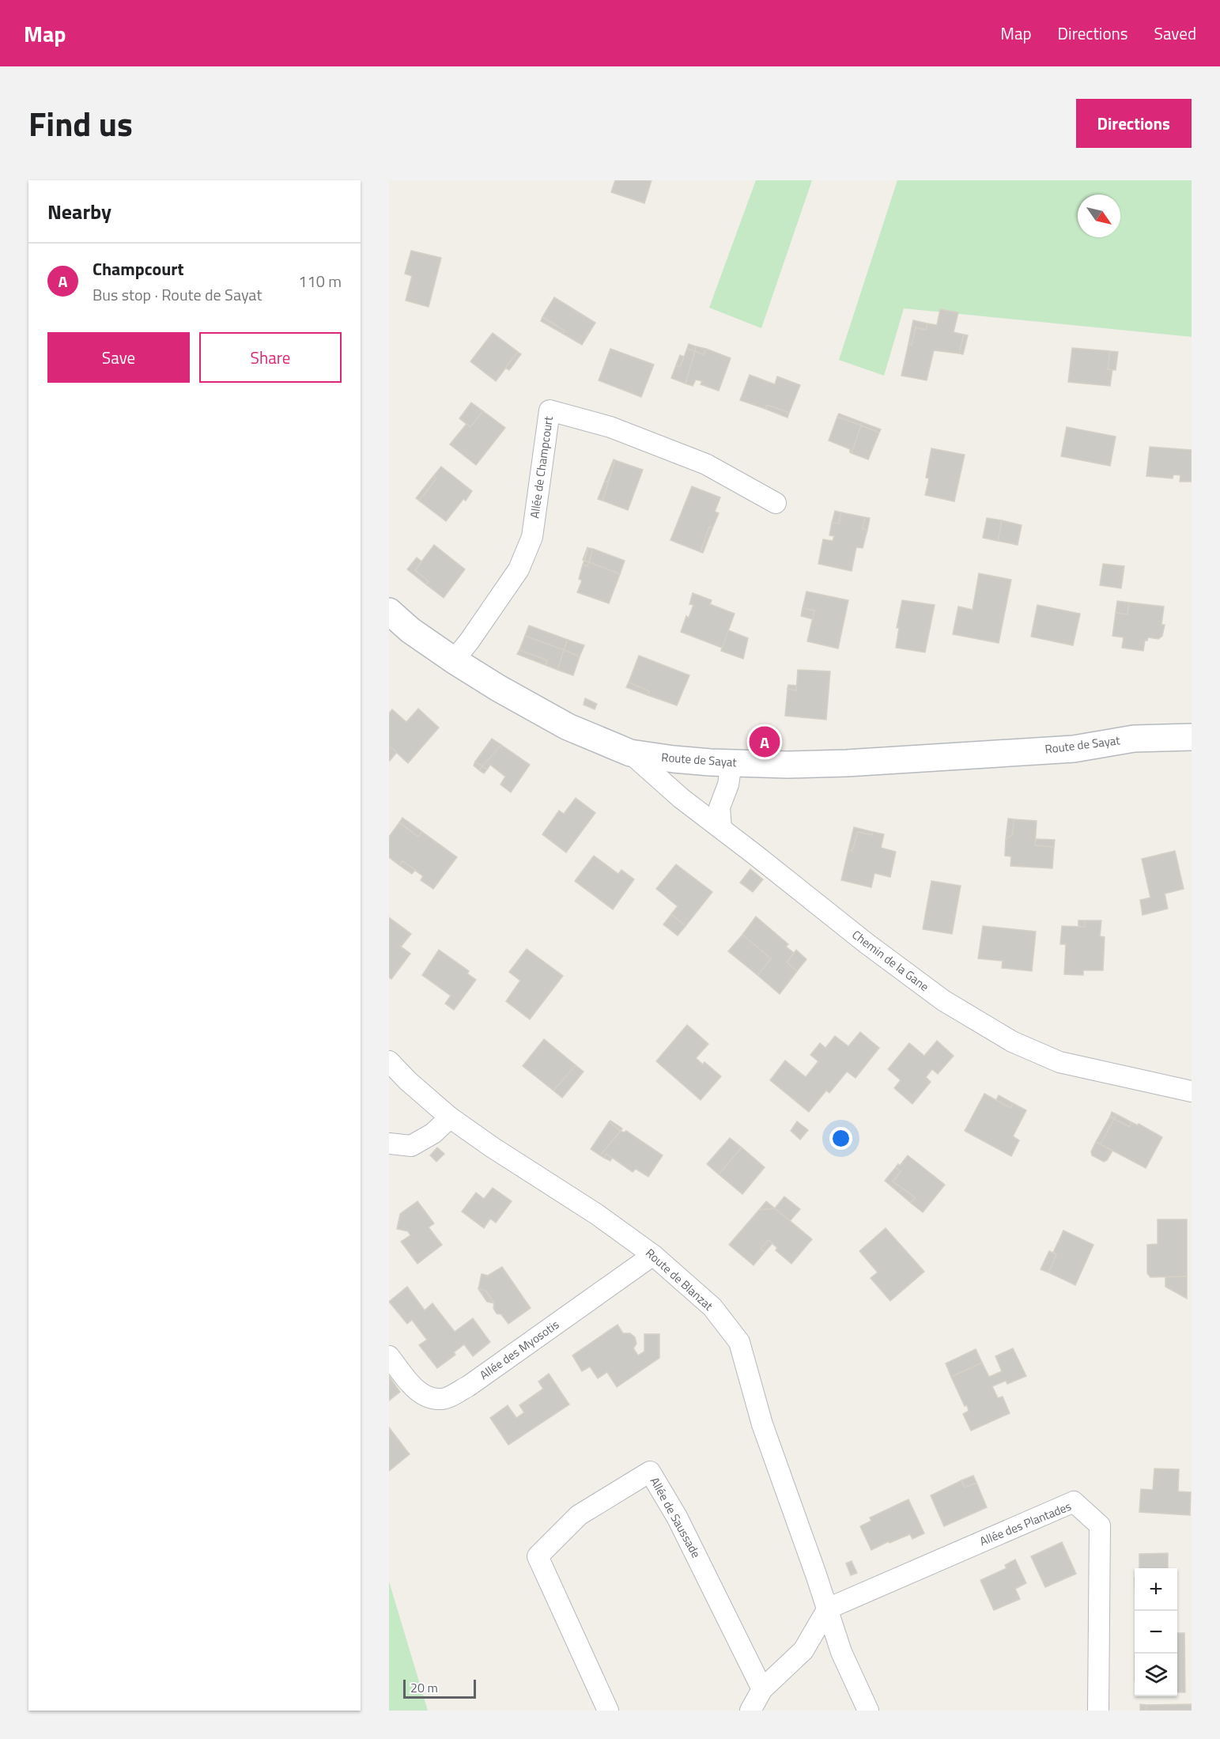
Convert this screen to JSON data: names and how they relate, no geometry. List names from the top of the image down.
{
  "streets": {
    "street": [
      "Allée de Champcourt",
      "Route de Sayat",
      "Chemin de la Gane",
      "Route de Blanzat",
      "Allée des Myosotis",
      "Allée de Saussade",
      "Allée des Plantades"
    ]
  },
  "crossings": [
    ["Allée de Champcourt", "Route de Sayat"],
    ["Route de Sayat", "Chemin de la Gane"],
    ["Route de Blanzat", "Allée des Myosotis"],
    ["Route de Blanzat", "Allée des Plantades"]
  ],
  "scale_bar": "20 m",
  "north": "bottom right",
  "page": {
    "header": "Map",
    "nav": ["Map", "Directions", "Saved"],
    "title": "Find us",
    "buttons": [
      "Directions",
      ["Save", "Share"]
    ],
    "heading": "Nearby",
    "list": [
      {
        "mark": "A",
        "name": "Champcourt",
        "note": "Bus stop · Route de Sayat",
        "value": "110 m"
      }
    ],
    "pins": "A",
    "map_buttons": ["+", "−"],
    "scale": "20 m"
  }
}
